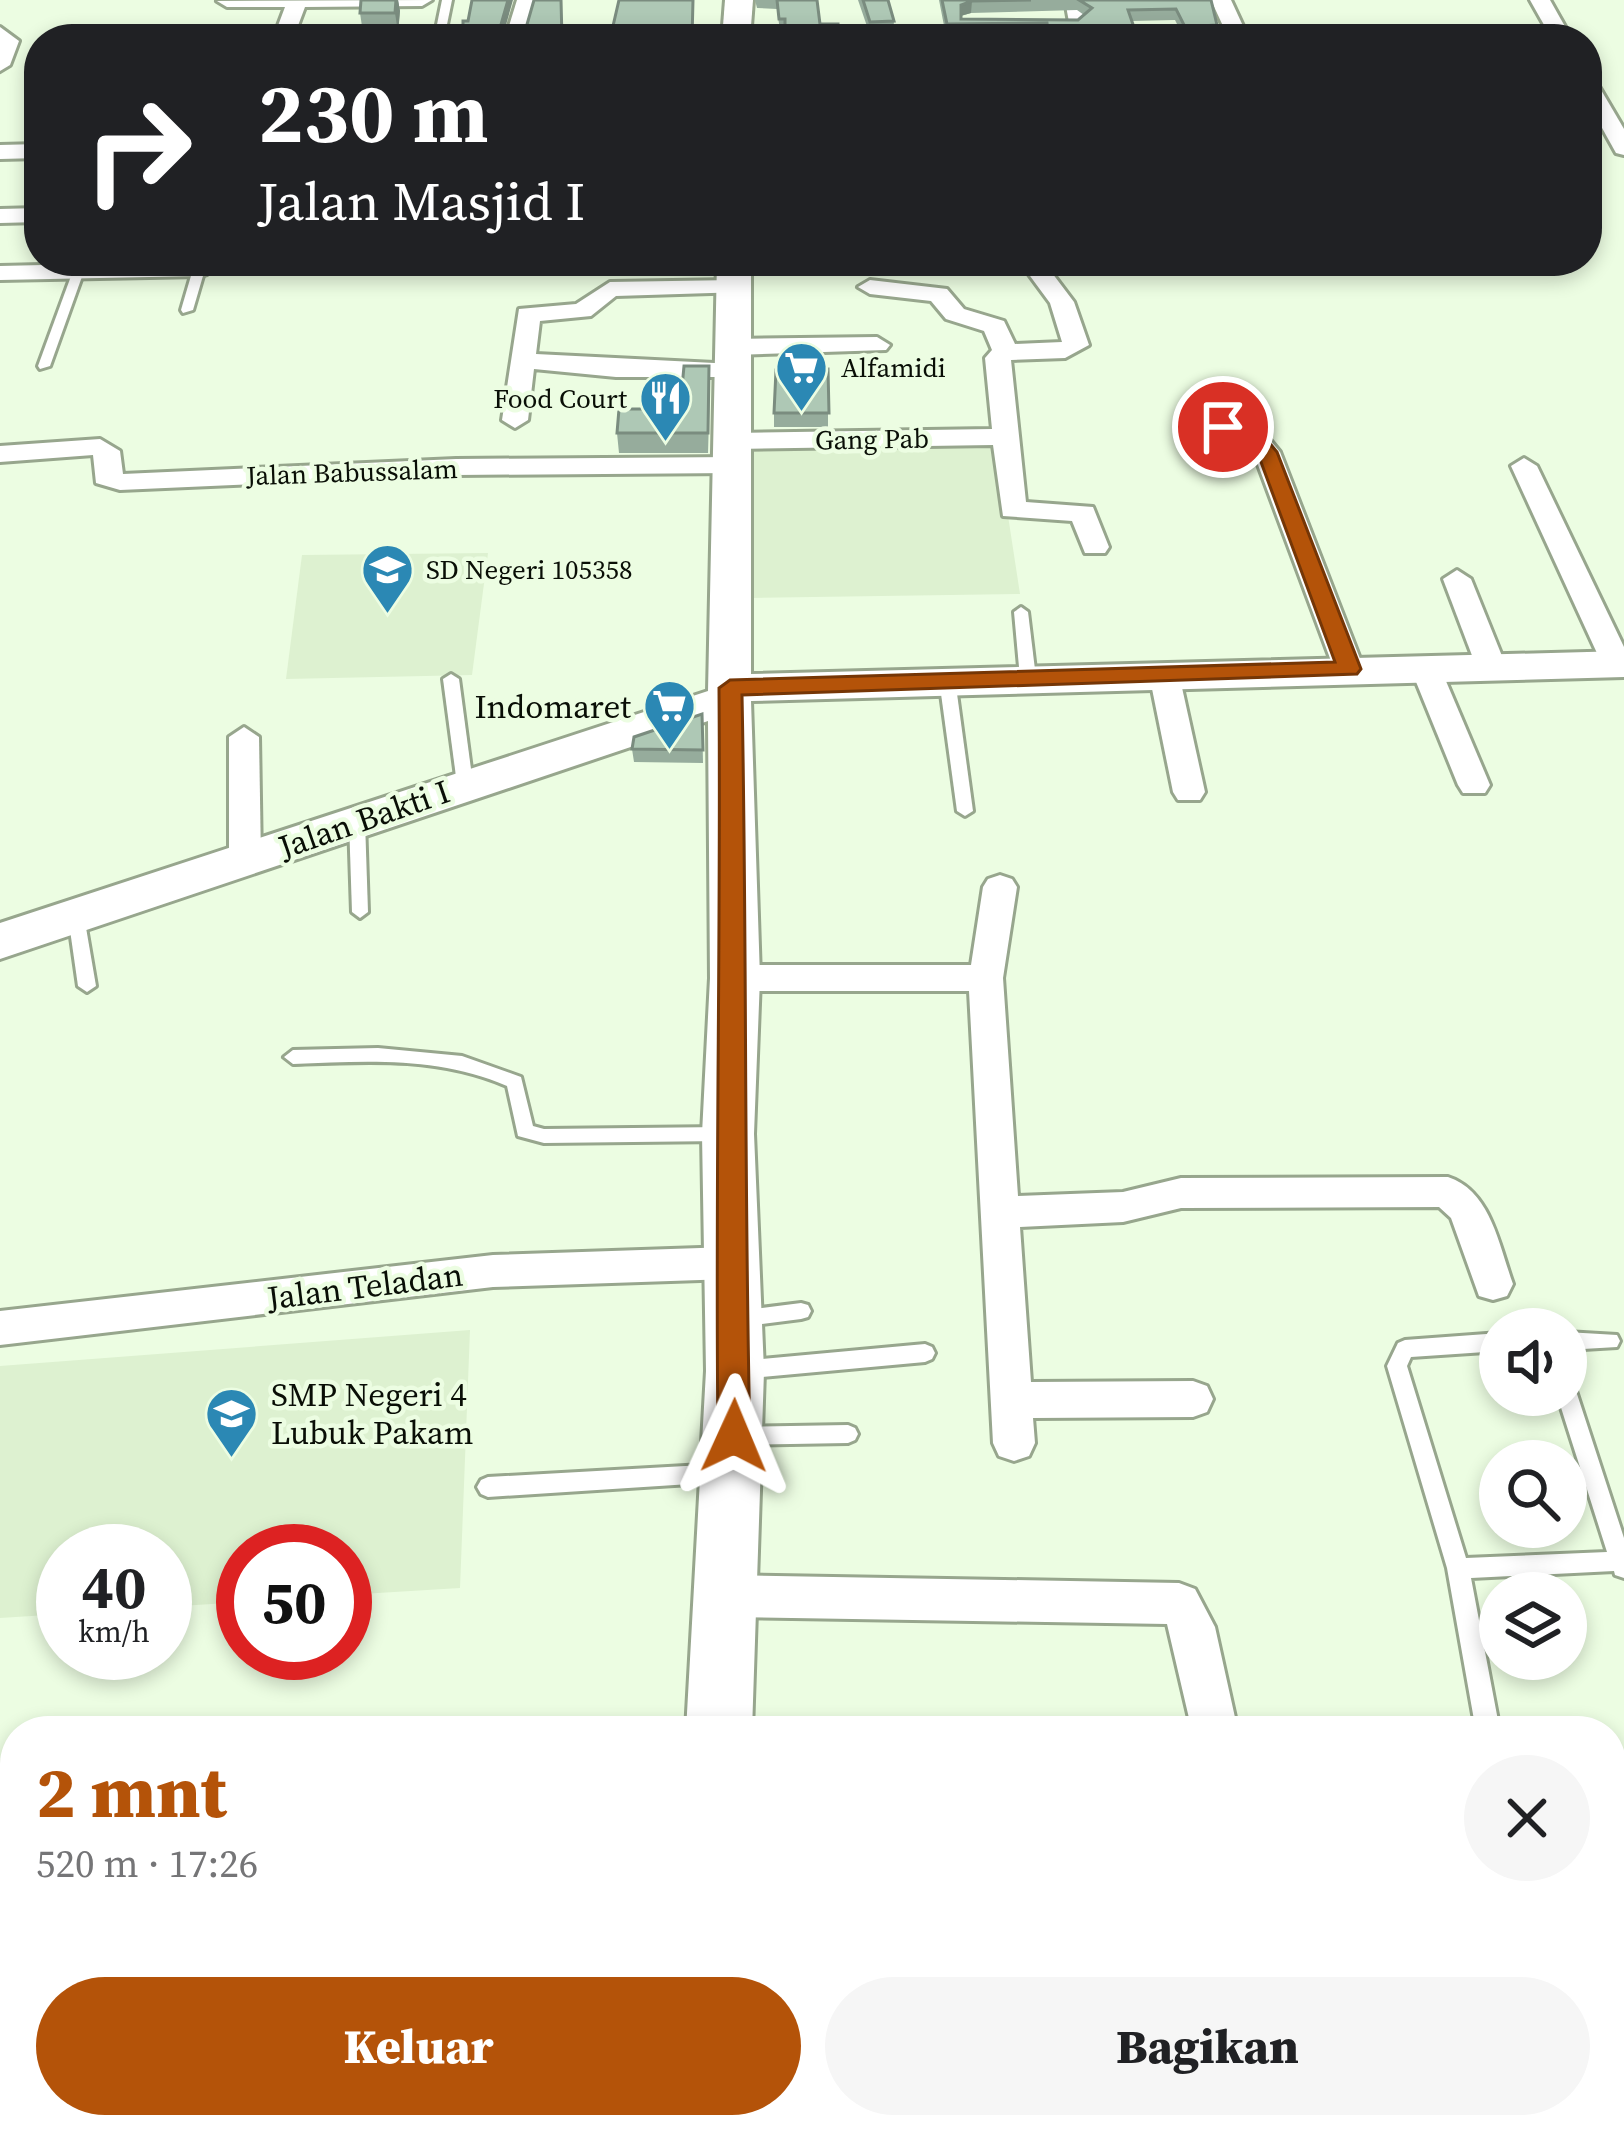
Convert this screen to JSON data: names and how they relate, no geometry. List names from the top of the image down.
{
  "streets": {
    "main road": ["Jalan Bakti I"],
    "street": ["Gang Pab", "Jalan Babussalam", "Jalan Teladan"]
  },
  "crossings": [
    ["Gang Pab", "Jalan Babussalam"]
  ],
  "places": {
    "supermarket": ["Alfamidi", "Indomaret"],
    "restaurant": ["Food Court"],
    "school or university": ["SD Negeri 105358", "SMP Negeri 4 Lubuk Pakam"]
  },
  "page": {
    "turn": ["230 m", "Jalan Masjid I"],
    "speed": "40 km/h",
    "limit": "50",
    "heading": ["2 mnt", "520 m · 17:26"],
    "buttons": ["Keluar", "Bagikan"]
  }
}
